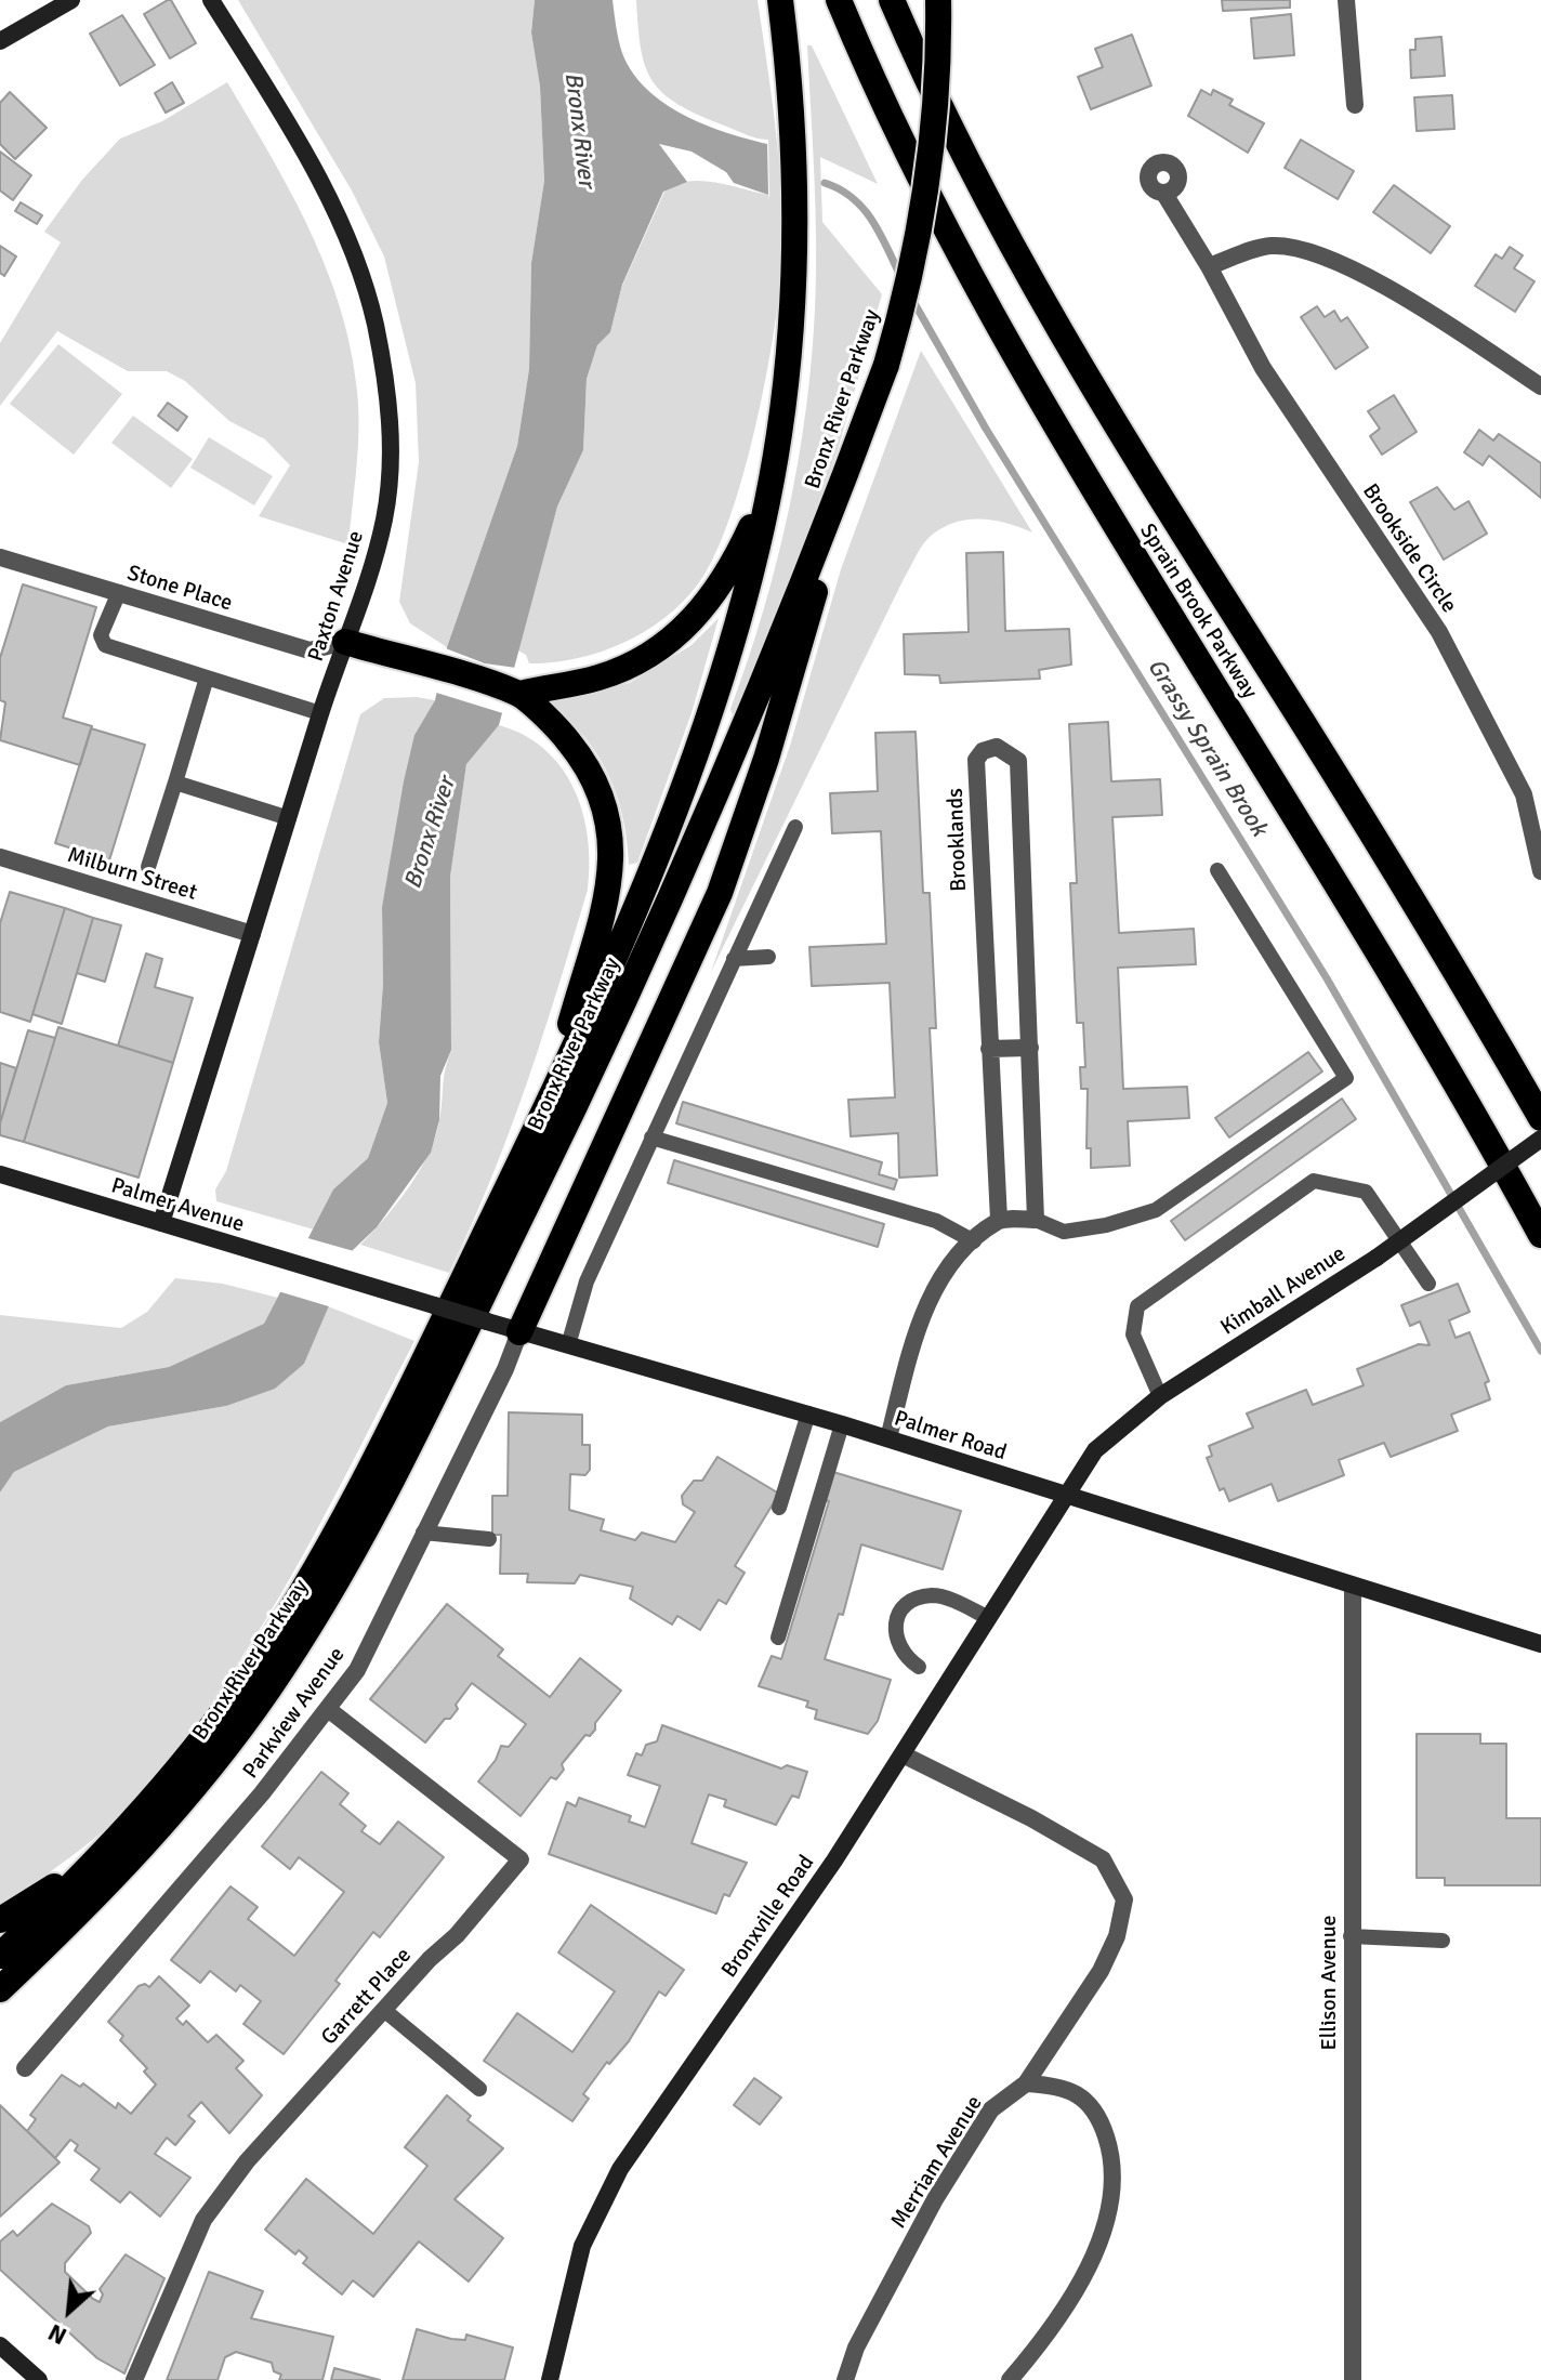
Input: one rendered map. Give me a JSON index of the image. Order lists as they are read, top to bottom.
{
  "streets": {
    "highway": ["Bronx River Parkway", "Sprain Brook Parkway"],
    "street": [
      "Brookside Circle",
      "Stone Place",
      "Paxton Avenue",
      "Brooklands",
      "Milburn Street",
      "Palmer Avenue",
      "Kimball Avenue",
      "Palmer Road",
      "Parkview Avenue",
      "Bronxville Road",
      "Ellison Avenue",
      "Garrett Place",
      "Merriam Avenue"
    ]
  },
  "crossings": [
    ["Stone Place", "Paxton Avenue"],
    ["Paxton Avenue", "Milburn Street"],
    ["Paxton Avenue", "Palmer Avenue"],
    ["Palmer Avenue", "Palmer Road"],
    ["Kimball Avenue", "Palmer Road"],
    ["Kimball Avenue", "Bronxville Road"],
    ["Palmer Road", "Parkview Avenue"],
    ["Palmer Road", "Bronxville Road"],
    ["Palmer Road", "Ellison Avenue"],
    ["Parkview Avenue", "Garrett Place"],
    ["Bronxville Road", "Merriam Avenue"]
  ],
  "water": ["Bronx River", "Grassy Sprain Brook"],
  "north": "bottom left"
}
